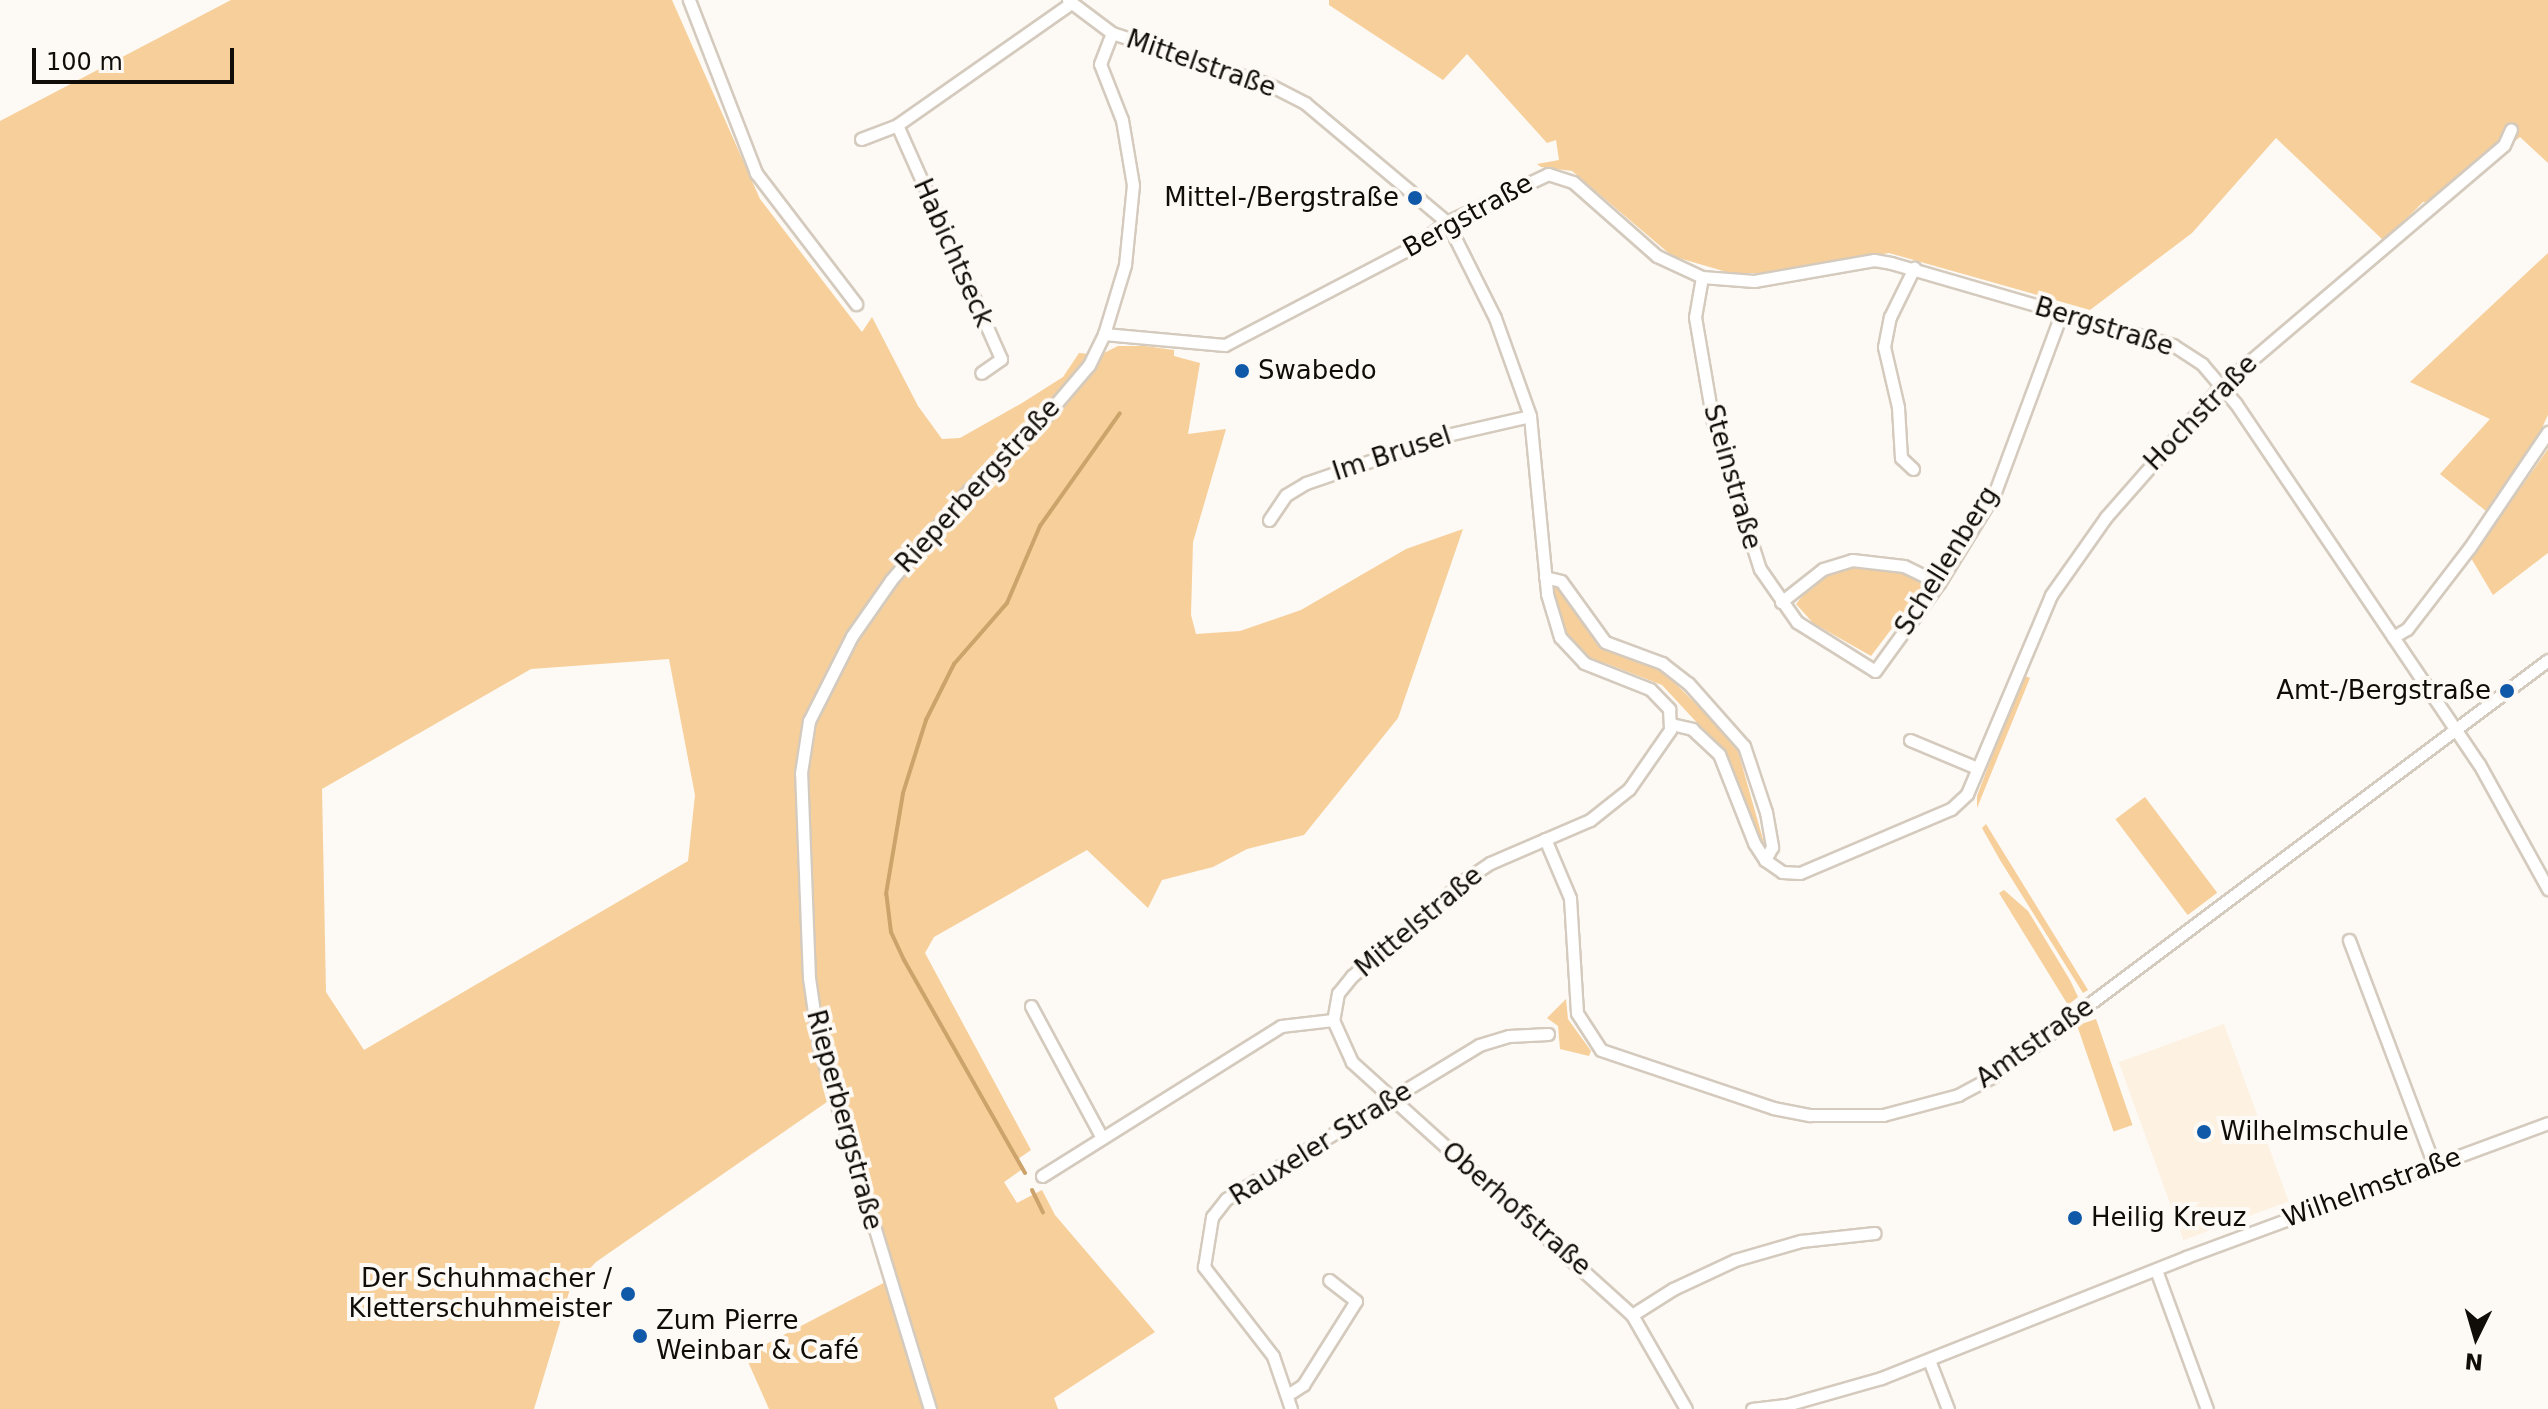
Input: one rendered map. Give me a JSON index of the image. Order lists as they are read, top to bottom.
{
  "streets": {
    "street": [
      "Mittelstraße",
      "Bergstraße",
      "Habichtseck",
      "Hochstraße",
      "Im Brusel",
      "Steinstraße",
      "Rieperbergstraße",
      "Schellenberg",
      "Amtstraße",
      "Rauxeler Straße",
      "Wilhelmstraße",
      "Oberhofstraße"
    ]
  },
  "crossings": [
    ["Mittelstraße", "Bergstraße"],
    ["Mittelstraße", "Im Brusel"],
    ["Mittelstraße", "Rieperbergstraße"],
    ["Mittelstraße", "Amtstraße"],
    ["Mittelstraße", "Oberhofstraße"],
    ["Bergstraße", "Hochstraße"],
    ["Bergstraße", "Steinstraße"],
    ["Bergstraße", "Rieperbergstraße"],
    ["Bergstraße", "Schellenberg"],
    ["Bergstraße", "Amtstraße"],
    ["Steinstraße", "Schellenberg"],
    ["Rauxeler Straße", "Oberhofstraße"]
  ],
  "places": [
    "Mittel-/Bergstraße",
    "Swabedo",
    "Amt-/Bergstraße",
    "Wilhelmschule",
    "Heilig Kreuz",
    "Der Schuhmacher / Kletterschuhmeister",
    "Zum Pierre Weinbar & Café"
  ],
  "scale_bar": "100 m",
  "north": "bottom"
}
